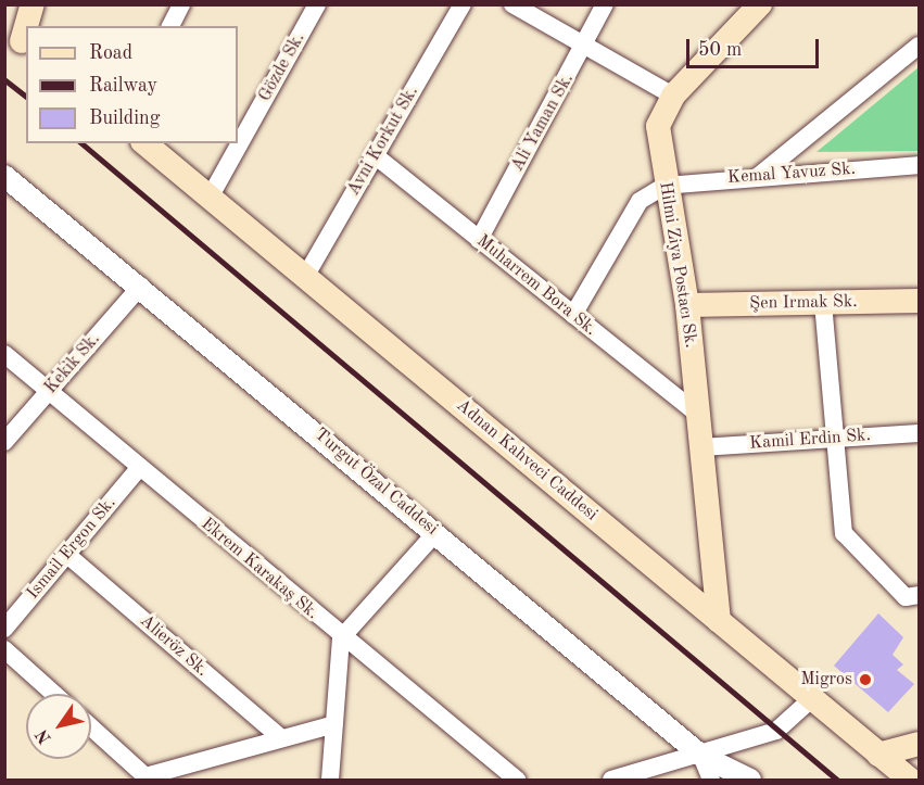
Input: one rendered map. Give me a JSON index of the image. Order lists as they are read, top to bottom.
{
  "streets": {
    "main road": ["Hilmi Ziya Postacı Sk.", "Şen Irmak Sk.", "Adnan Kahveci Caddesi"],
    "street": [
      "Gözde Sk.",
      "Ali Yaman Sk.",
      "Avni Korkut Sk.",
      "Kemal Yavuz Sk.",
      "Muharrem Bora Sk.",
      "Kekik Sk.",
      "Kamil Erdin Sk.",
      "Turgut Özal Caddesi",
      "Ismail Ergon Sk.",
      "Ekrem Karakaş Sk.",
      "Alieröz Sk."
    ]
  },
  "crossings": [
    ["Gözde Sk.", "Adnan Kahveci Caddesi"],
    ["Ali Yaman Sk.", "Muharrem Bora Sk."],
    ["Avni Korkut Sk.", "Muharrem Bora Sk."],
    ["Avni Korkut Sk.", "Adnan Kahveci Caddesi"],
    ["Kemal Yavuz Sk.", "Hilmi Ziya Postacı Sk."],
    ["Hilmi Ziya Postacı Sk.", "Muharrem Bora Sk."],
    ["Hilmi Ziya Postacı Sk.", "Şen Irmak Sk."],
    ["Hilmi Ziya Postacı Sk.", "Kamil Erdin Sk."],
    ["Hilmi Ziya Postacı Sk.", "Adnan Kahveci Caddesi"],
    ["Kekik Sk.", "Turgut Özal Caddesi"],
    ["Kekik Sk.", "Ekrem Karakaş Sk."],
    ["Ismail Ergon Sk.", "Ekrem Karakaş Sk."],
    ["Ismail Ergon Sk.", "Alieröz Sk."]
  ],
  "places": ["Migros"],
  "legend": ["Road", "Railway", "Building"],
  "scale_bar": "50 m",
  "north": "bottom left"
}
